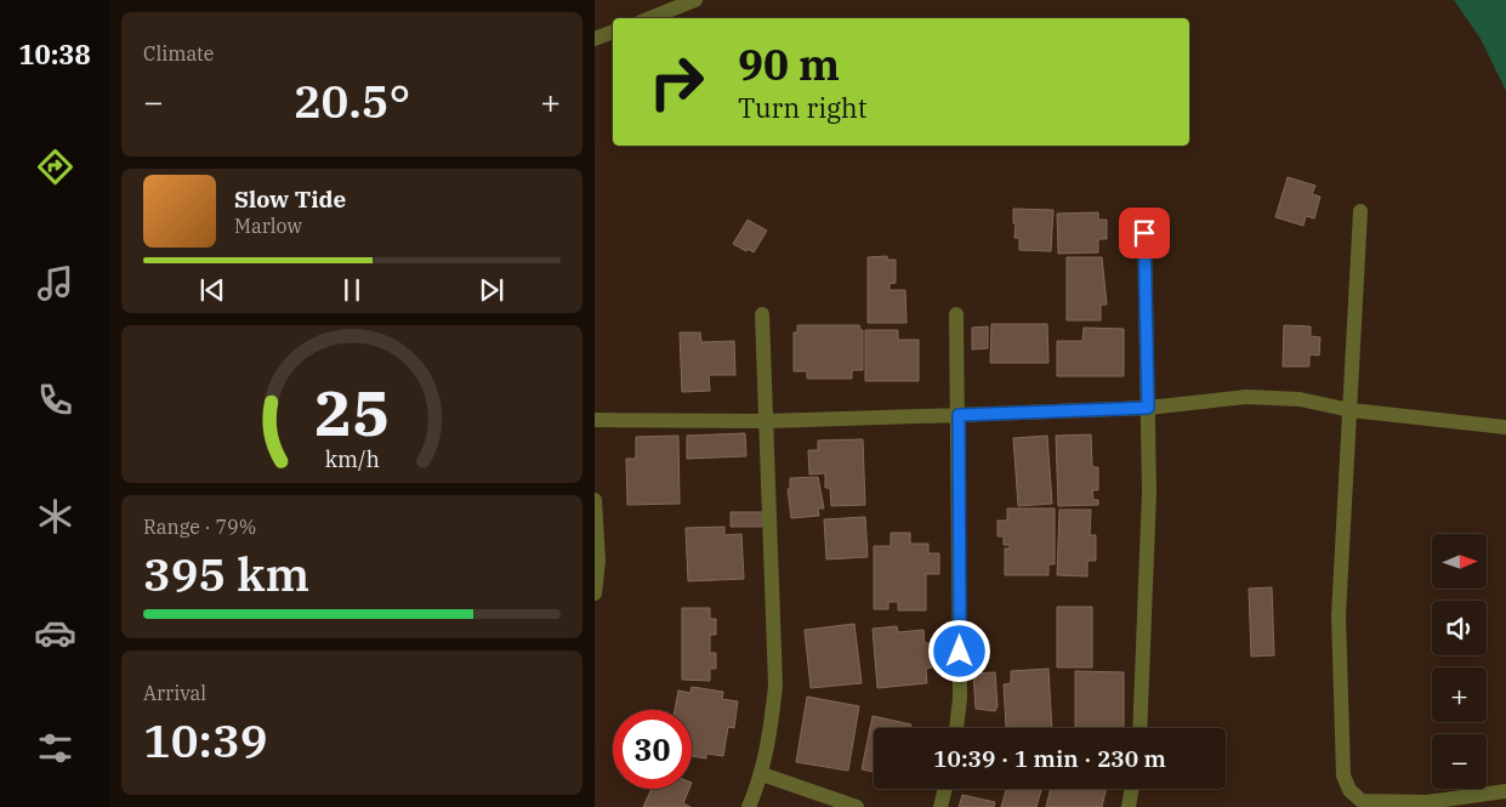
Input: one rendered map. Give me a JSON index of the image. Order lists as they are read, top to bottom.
{
  "north": "right",
  "page": {
    "tabs": "10:38",
    "tile": [
      "Climate",
      ["Range · 79%", "395 km"],
      ["Arrival", "10:39"]
    ],
    "turn": ["90 m", "Turn right"],
    "heat": ["−", "20.5°", "+"],
    "song": ["Slow Tide", "Marlow"],
    "map_buttons": ["+", "−"],
    "limit": "30",
    "trip": "10:39 · 1 min · 230 m",
    "gauge": ["25", "km/h"]
  }
}
